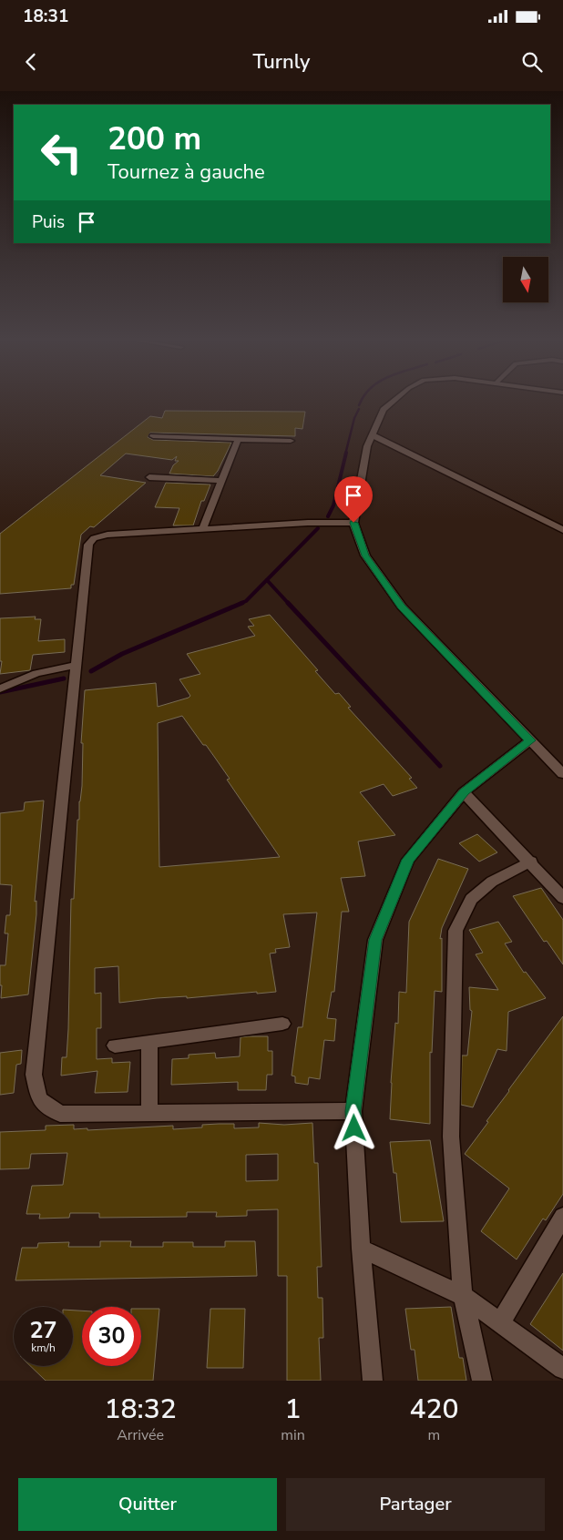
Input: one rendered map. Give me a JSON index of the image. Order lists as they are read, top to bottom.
{
  "north": "bottom",
  "page": {
    "status": "18:31",
    "header": "Turnly",
    "turn": ["200 m", "Tournez à gauche"],
    "then": "Puis",
    "speed": "27 km/h",
    "limit": "30",
    "eta": [
      "18:32",
      "Arrivée",
      "1",
      "min",
      "420",
      "m"
    ],
    "buttons": ["Quitter", "Partager"]
  }
}
